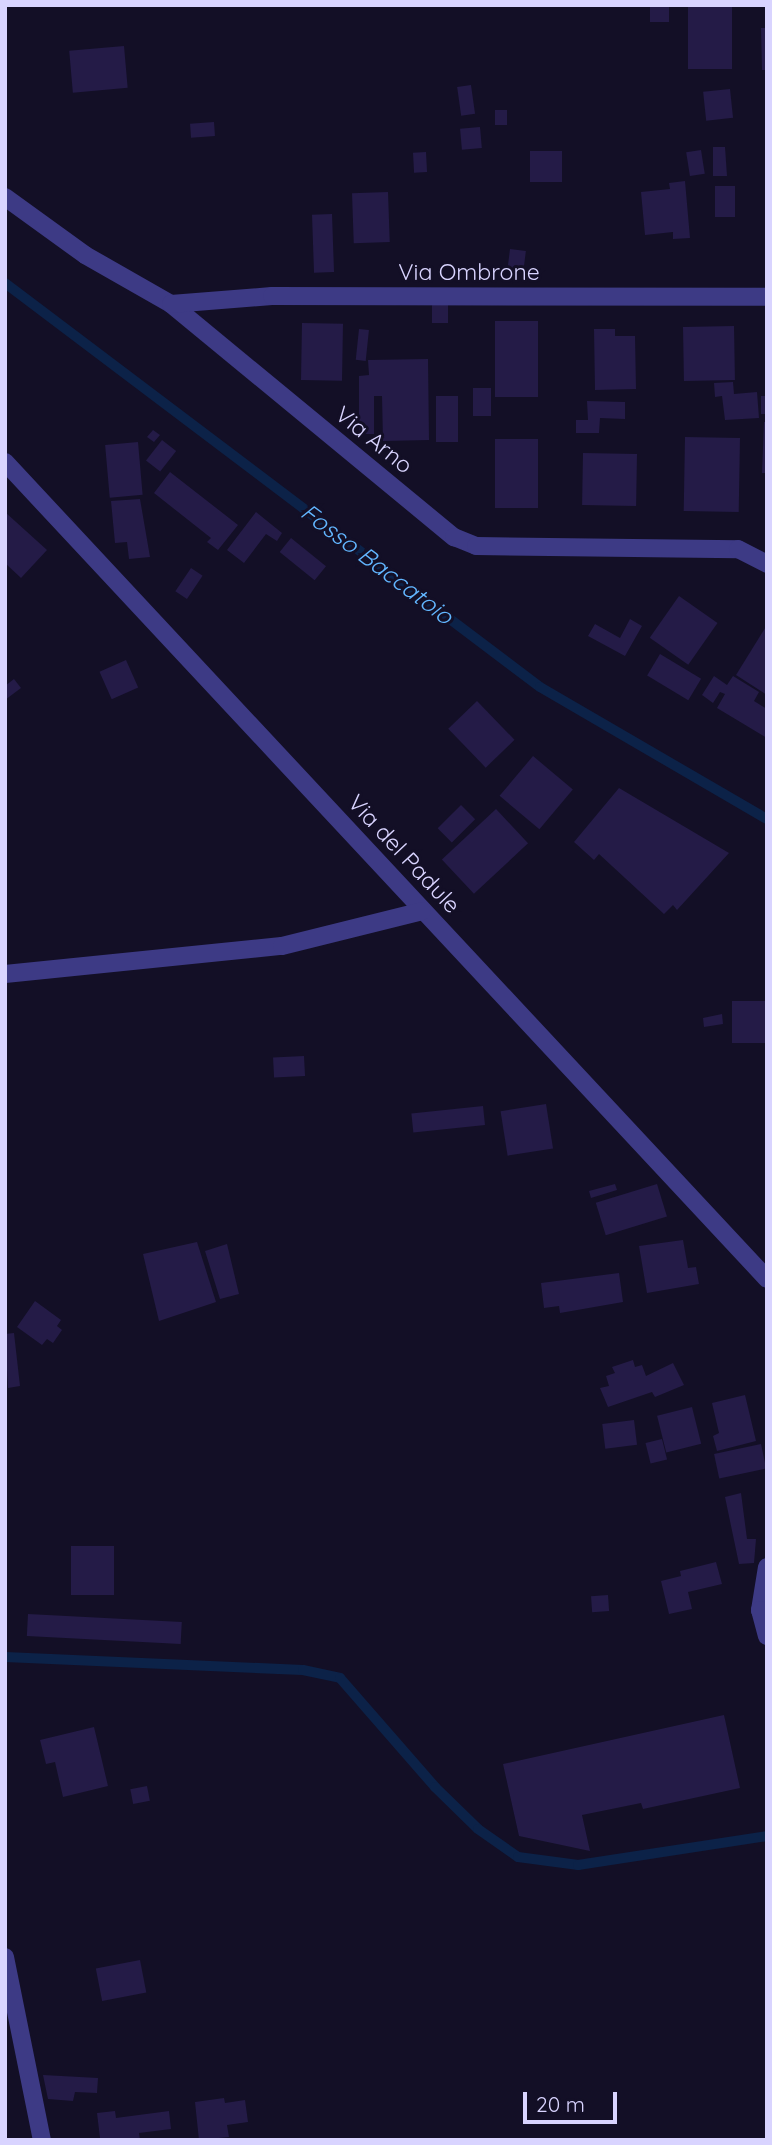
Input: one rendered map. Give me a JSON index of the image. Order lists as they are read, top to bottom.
{
  "streets": {
    "street": ["Via Ombrone", "Via Arno", "Via del Padule"]
  },
  "crossings": [
    ["Via Ombrone", "Via Arno"]
  ],
  "water": ["Fosso Baccatoio"],
  "scale_bar": "20 m"
}
